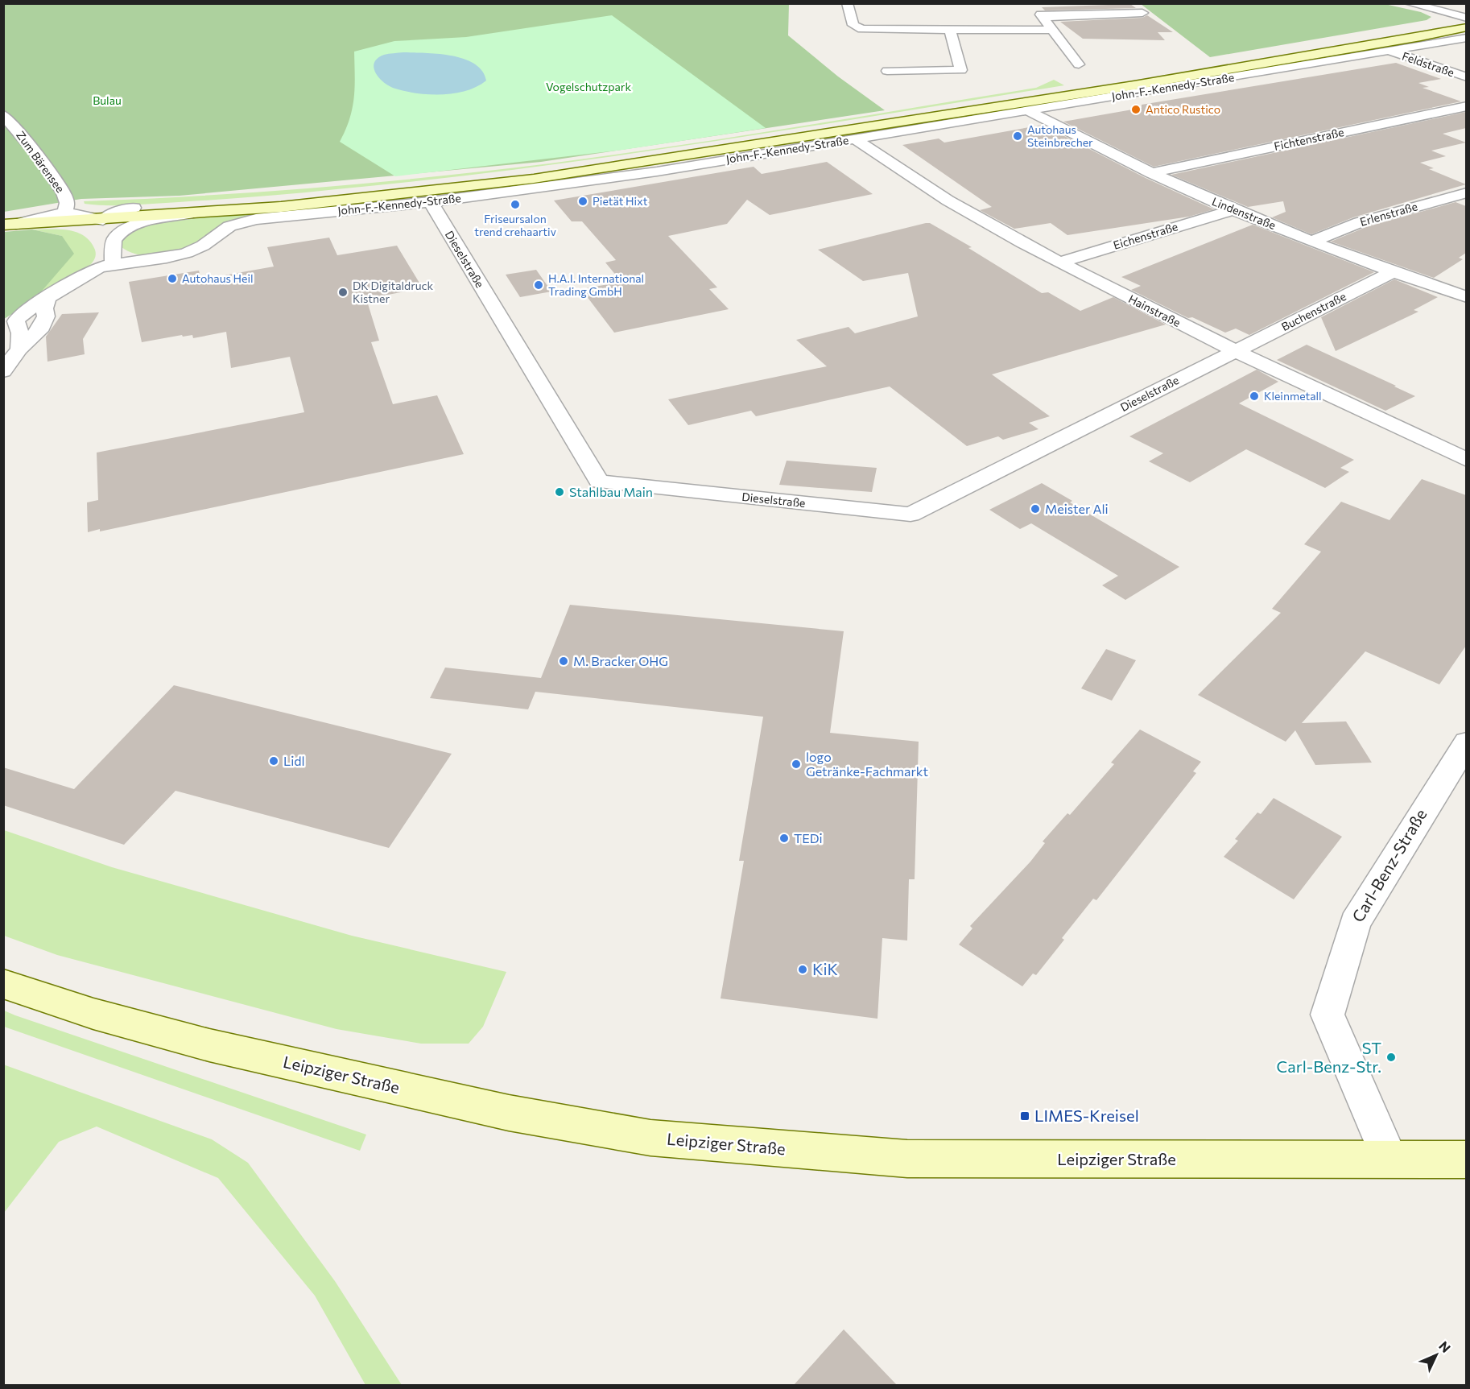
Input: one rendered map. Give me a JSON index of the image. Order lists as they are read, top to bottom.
{
  "streets": {
    "main road": ["Leipziger Straße"],
    "street": [
      "Feldstraße",
      "John-F.-Kennedy-Straße",
      "Fichtenstraße",
      "Zum Bärensee",
      "Lindenstraße",
      "Erlenstraße",
      "Eichenstraße",
      "Dieselstraße",
      "Hainstraße",
      "Buchenstraße",
      "Carl-Benz-Straße"
    ]
  },
  "crossings": [
    ["Feldstraße", "John-F.-Kennedy-Straße"],
    ["John-F.-Kennedy-Straße", "Lindenstraße"],
    ["John-F.-Kennedy-Straße", "Dieselstraße"],
    ["John-F.-Kennedy-Straße", "Hainstraße"],
    ["Fichtenstraße", "Lindenstraße"],
    ["Lindenstraße", "Erlenstraße"],
    ["Lindenstraße", "Eichenstraße"],
    ["Lindenstraße", "Buchenstraße"],
    ["Eichenstraße", "Hainstraße"],
    ["Dieselstraße", "Hainstraße"],
    ["Dieselstraße", "Buchenstraße"],
    ["Hainstraße", "Buchenstraße"],
    ["Carl-Benz-Straße", "Leipziger Straße"]
  ],
  "parks": ["Vogelschutzpark", "Bulau"],
  "places": {
    "other": [
      "Antico Rustico",
      "Autohaus Steinbrecher",
      "Pietät Hixt",
      "Friseursalon trend crehaartiv",
      "Autohaus Heil",
      "H.A.I. International Trading GmbH",
      "DK Digitaldruck Kistner",
      "Kleinmetall",
      "Stahlbau Main",
      "Meister Ali",
      "M. Bracker OHG",
      "Lidl",
      "logo Getränke-Fachmarkt",
      "TEDi",
      "KiK",
      "ST Carl-Benz-Str."
    ],
    "transit": ["LIMES-Kreisel"]
  },
  "north": "top right"
}
